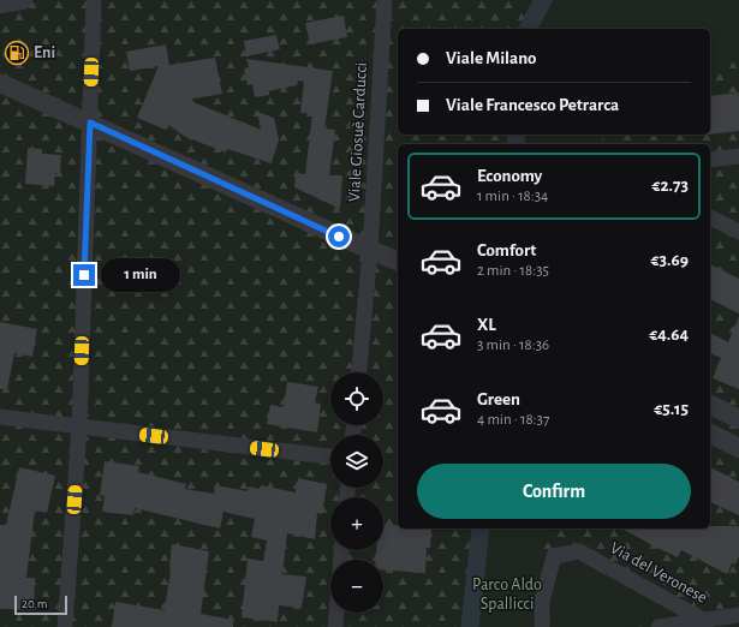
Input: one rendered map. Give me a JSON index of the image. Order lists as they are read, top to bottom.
{
  "streets": {
    "street": ["Viale Giosuè Carducci", "Via del Veronese"]
  },
  "parks": ["Parco Aldo Spallicci"],
  "places": {
    "fuel station": ["Eni"]
  },
  "scale_bar": "20 m",
  "page": {
    "banner": ["Viale Milano", "Viale Francesco Petrarca"],
    "list": [
      {
        "name": "Economy",
        "note": "1 min · 18:34",
        "value": "€2.73"
      },
      {
        "name": "Comfort",
        "note": "2 min · 18:35",
        "value": "€3.69"
      },
      {
        "name": "XL",
        "note": "3 min · 18:36",
        "value": "€4.64"
      },
      {
        "name": "Green",
        "note": "4 min · 18:37",
        "value": "€5.15"
      }
    ],
    "bubble": "1 min",
    "map_buttons": ["+", "−"],
    "buttons": "Confirm",
    "scale": "20 m"
  }
}
